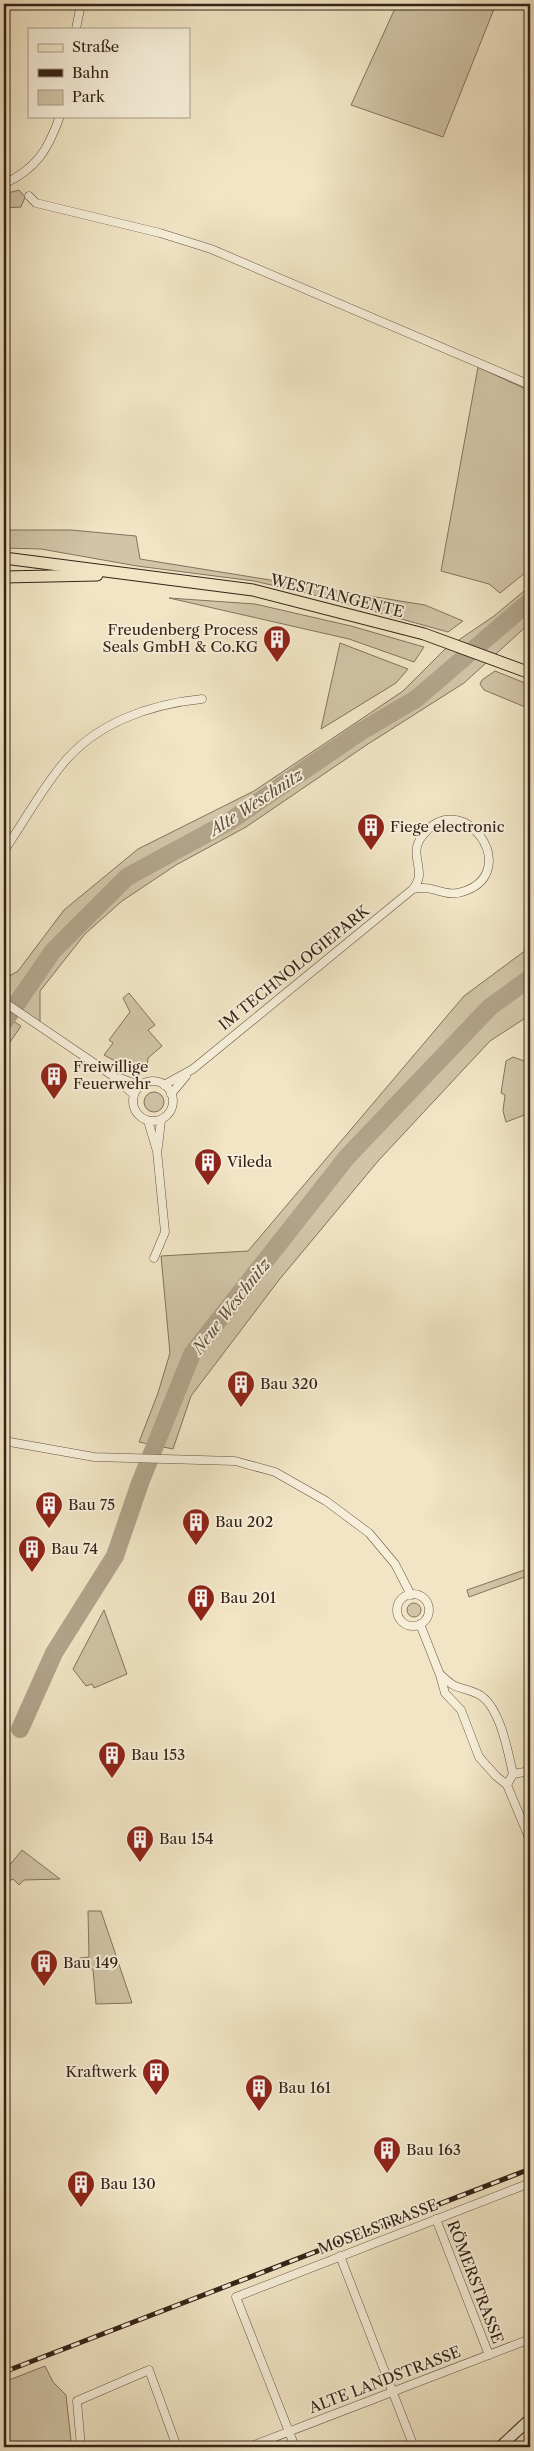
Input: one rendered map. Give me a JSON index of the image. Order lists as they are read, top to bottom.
{
  "streets": {
    "main road": ["WESTTANGENTE"],
    "street": [
      "IM TECHNOLOGIEPARK",
      "MOSELSTRASSE",
      "RÖMERSTRASSE",
      "ALTE LANDSTRASSE"
    ]
  },
  "crossings": [
    ["MOSELSTRASSE", "RÖMERSTRASSE"],
    ["MOSELSTRASSE", "ALTE LANDSTRASSE"],
    ["RÖMERSTRASSE", "ALTE LANDSTRASSE"]
  ],
  "water": ["Alte Weschnitz", "Neue Weschnitz"],
  "places": {
    "building": [
      "Freudenberg Process Seals GmbH & Co.KG",
      "Fiege electronic",
      "Freiwillige Feuerwehr",
      "Vileda",
      "Bau 320",
      "Bau 75",
      "Bau 202",
      "Bau 74",
      "Bau 201",
      "Bau 153",
      "Bau 154",
      "Bau 149",
      "Kraftwerk",
      "Bau 161",
      "Bau 163",
      "Bau 130"
    ]
  },
  "legend": ["Straße", "Bahn", "Park"]
}
